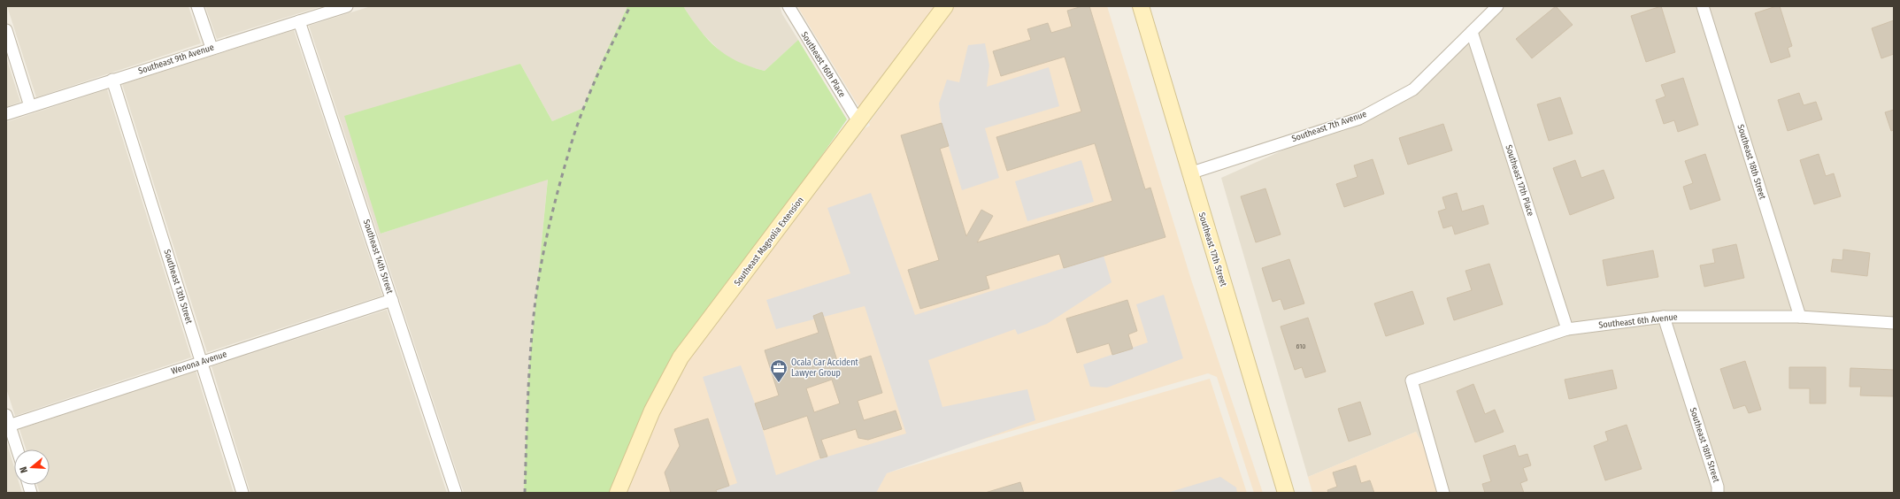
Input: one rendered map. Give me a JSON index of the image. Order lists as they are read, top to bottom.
{
  "streets": {
    "main road": ["Southeast Magnolia Extension", "Southeast 17th Street"],
    "street": [
      "Southeast 9th Avenue",
      "Southeast 16th Place",
      "Southeast 7th Avenue",
      "Southeast 18th Street",
      "Southeast 17th Place",
      "Southeast 14th Street",
      "Southeast 13th Street",
      "Southeast 6th Avenue",
      "Wenona Avenue"
    ]
  },
  "crossings": [
    ["Southeast 9th Avenue", "Southeast 14th Street"],
    ["Southeast 9th Avenue", "Southeast 13th Street"],
    ["Southeast 16th Place", "Southeast Magnolia Extension"],
    ["Southeast 7th Avenue", "Southeast 17th Place"],
    ["Southeast 7th Avenue", "Southeast 17th Street"],
    ["Southeast 18th Street", "Southeast 6th Avenue"],
    ["Southeast 17th Place", "Southeast 6th Avenue"],
    ["Southeast 14th Street", "Wenona Avenue"],
    ["Southeast 13th Street", "Wenona Avenue"]
  ],
  "places": {
    "office": ["Ocala Car Accident Lawyer Group"]
  },
  "house_numbers": ["610"],
  "north": "left"
}
